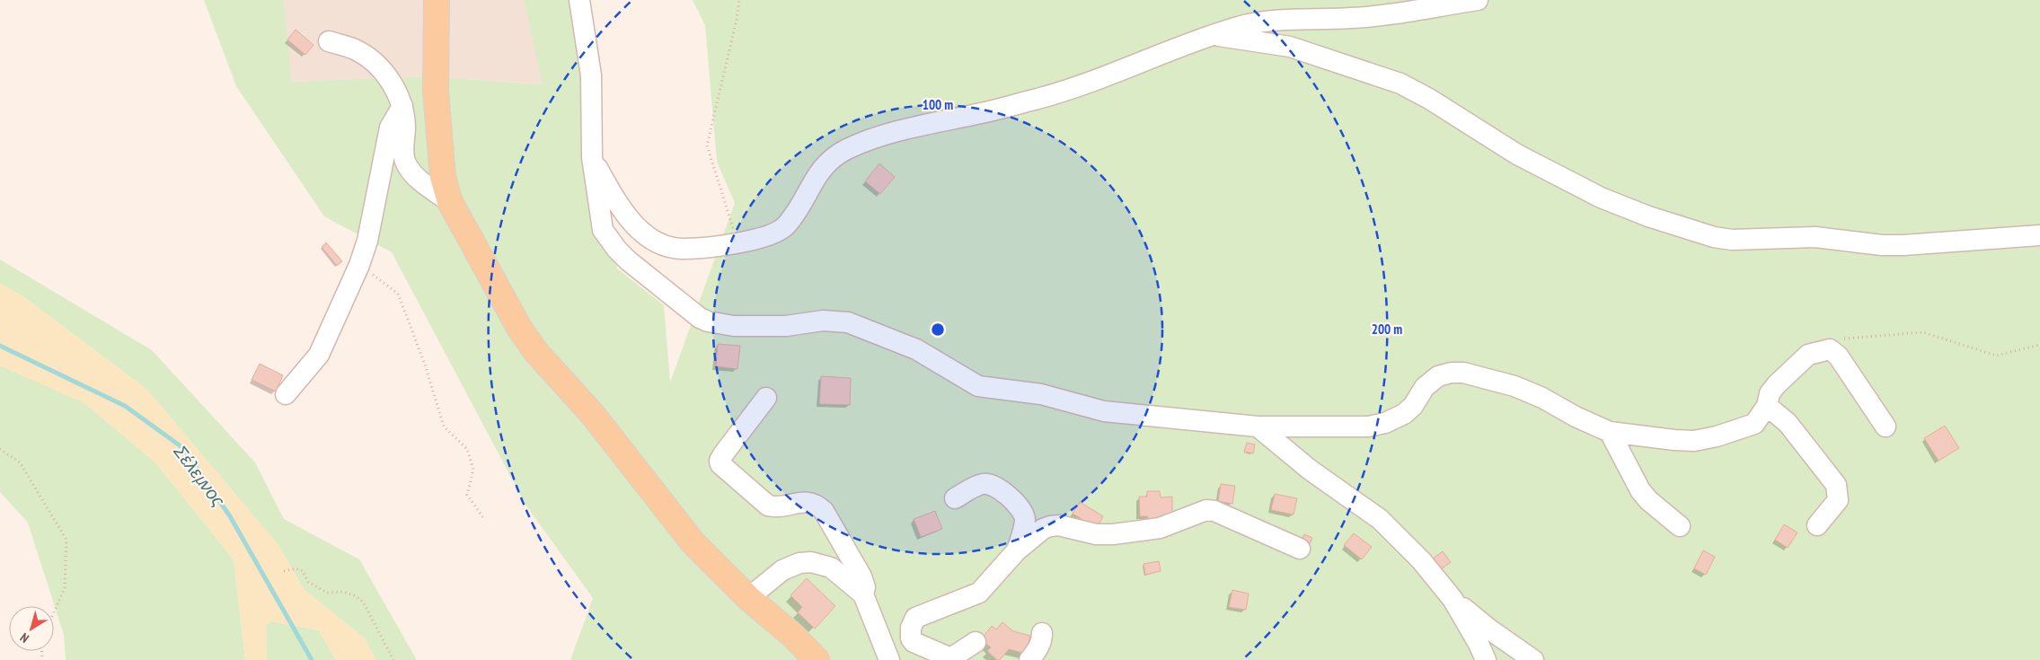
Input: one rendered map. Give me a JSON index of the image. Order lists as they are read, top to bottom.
{
  "water": ["Σέλεμνος"],
  "north": "bottom left",
  "rings": ["100 m", "200 m"]
}
